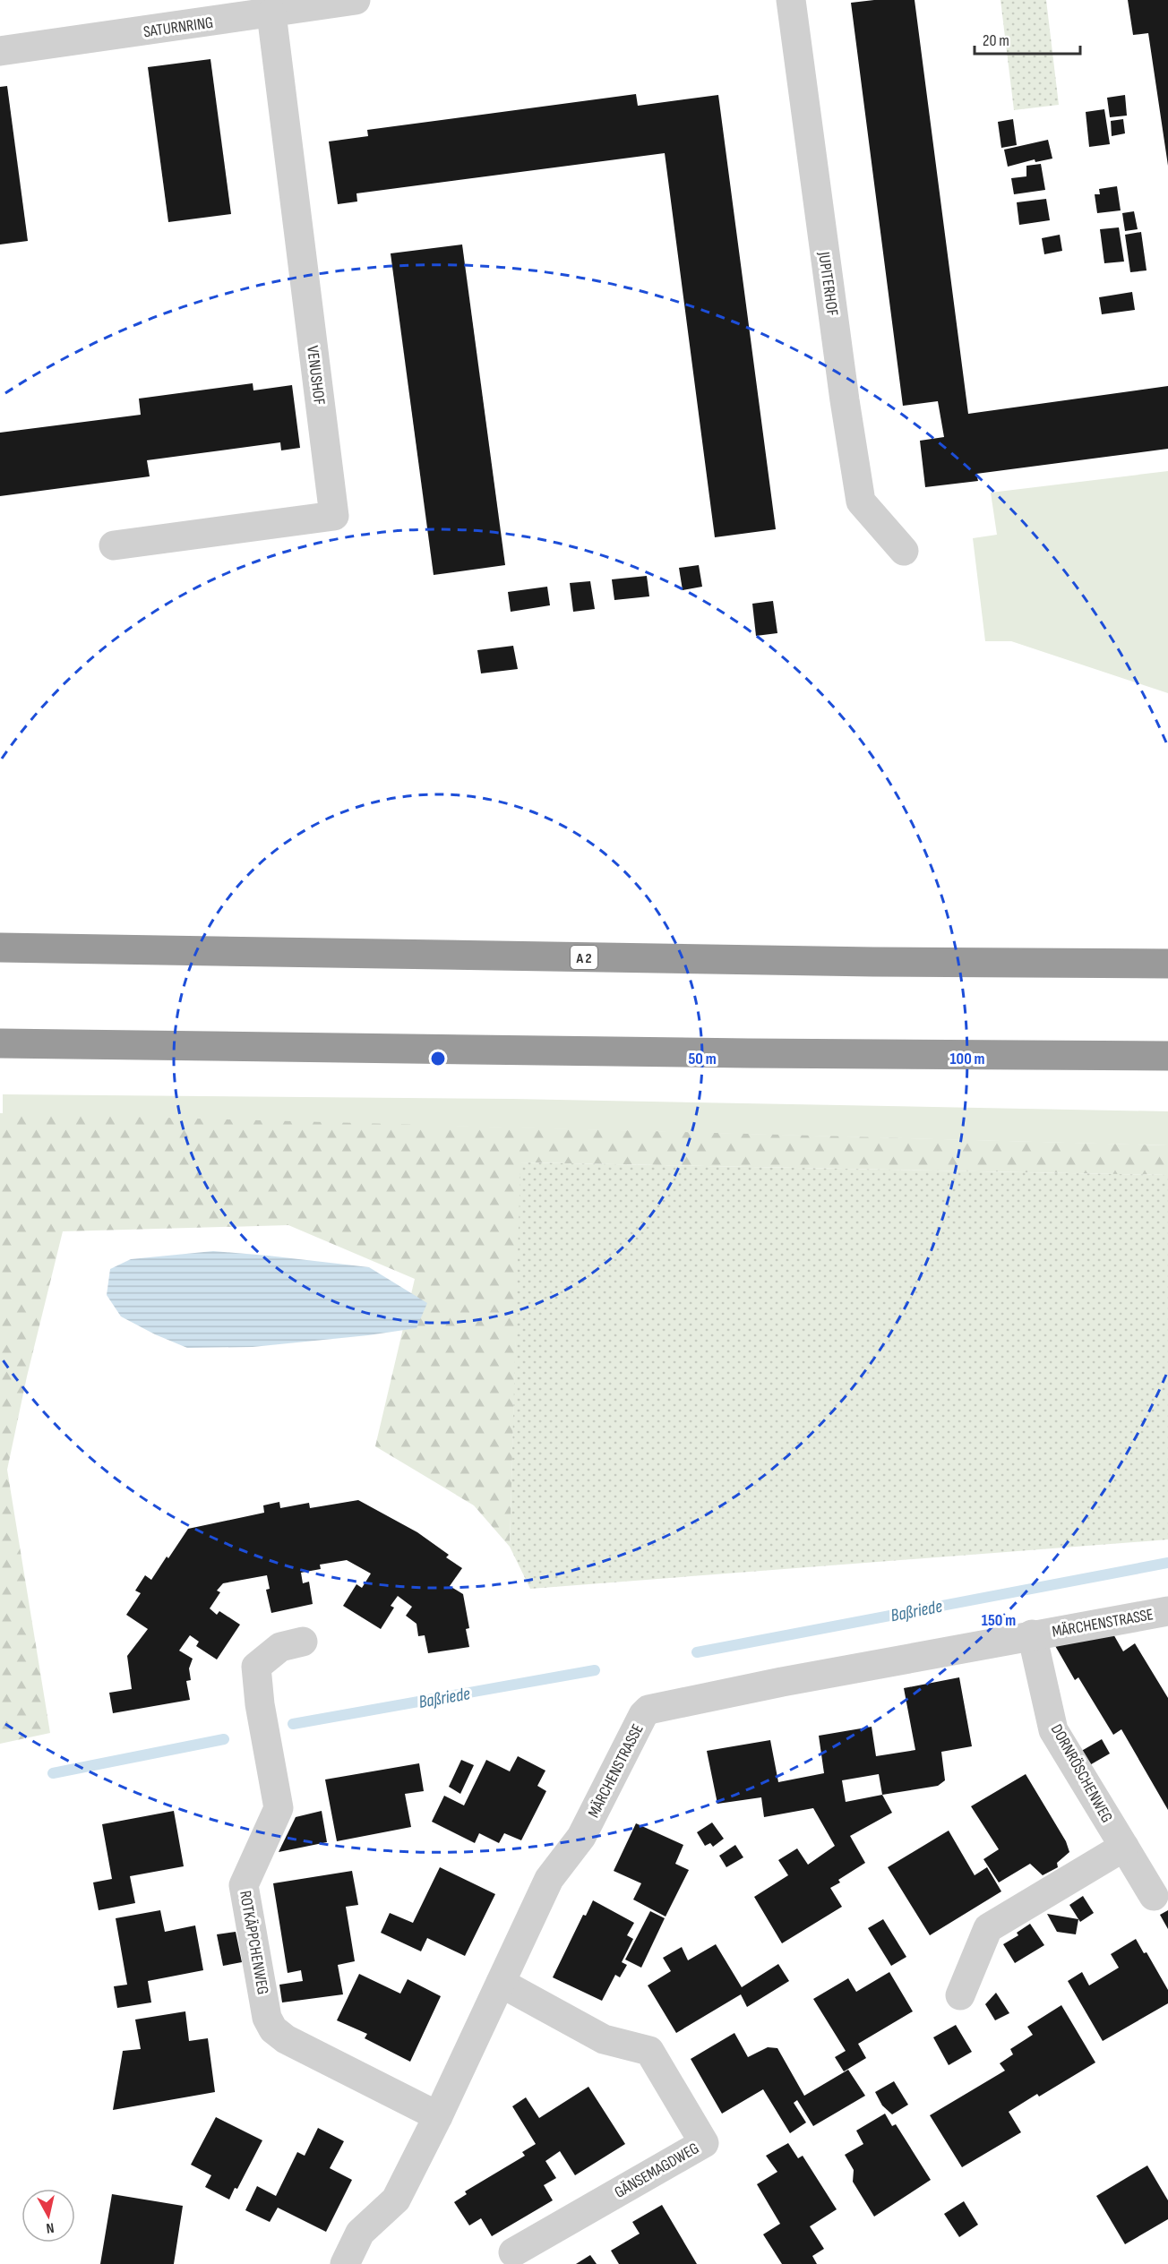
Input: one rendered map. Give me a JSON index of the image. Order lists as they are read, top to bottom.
{
  "streets": {
    "highway": ["A 2"],
    "street": [
      "SATURNRING",
      "JUPITERHOF",
      "VENUSHOF",
      "MÄRCHENSTRASSE",
      "DORNRÖSCHENWEG",
      "ROTKÄPPCHENWEG",
      "GÄNSEMAGDWEG"
    ]
  },
  "crossings": [
    ["SATURNRING", "VENUSHOF"],
    ["MÄRCHENSTRASSE", "DORNRÖSCHENWEG"],
    ["MÄRCHENSTRASSE", "ROTKÄPPCHENWEG"],
    ["MÄRCHENSTRASSE", "GÄNSEMAGDWEG"]
  ],
  "water": ["Baßriede"],
  "scale_bar": "20 m",
  "north": "bottom",
  "rings": ["50 m", "100 m", "150 m"]
}
